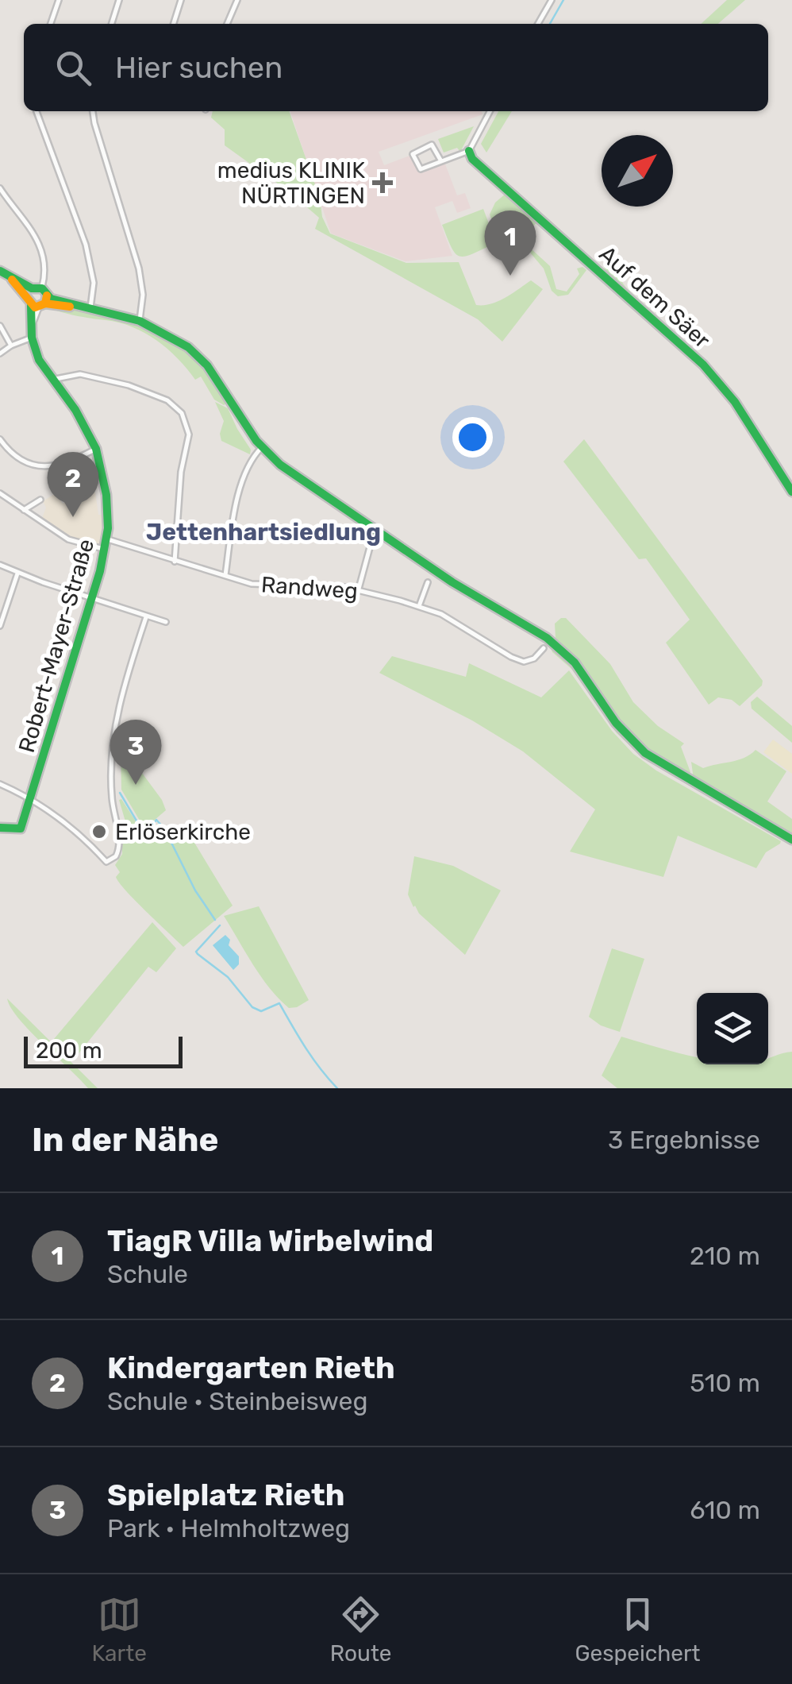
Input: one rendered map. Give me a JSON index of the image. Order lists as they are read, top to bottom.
{
  "streets": {
    "street": ["Auf dem Säer", "Randweg", "Robert-Mayer-Straße"]
  },
  "crossings": [
    ["Randweg", "Robert-Mayer-Straße"]
  ],
  "districts": ["Jettenhartsiedlung"],
  "places": {
    "health": ["medius KLINIK NÜRTINGEN"],
    "other": ["Erlöserkirche"]
  },
  "scale_bar": "200 m",
  "north": "top right",
  "page": {
    "search": "Hier suchen",
    "pins": ["1", "2", "3"],
    "scale": "200 m",
    "heading": ["In der Nähe", "3 Ergebnisse"],
    "list": [
      {
        "mark": "1",
        "name": "TiagR Villa Wirbelwind",
        "note": "Schule",
        "value": "210 m"
      },
      {
        "mark": "2",
        "name": "Kindergarten Rieth",
        "note": "Schule · Steinbeisweg",
        "value": "510 m"
      },
      {
        "mark": "3",
        "name": "Spielplatz Rieth",
        "note": "Park · Helmholtzweg",
        "value": "610 m"
      }
    ],
    "nav": ["Karte", "Route", "Gespeichert"]
  }
}
